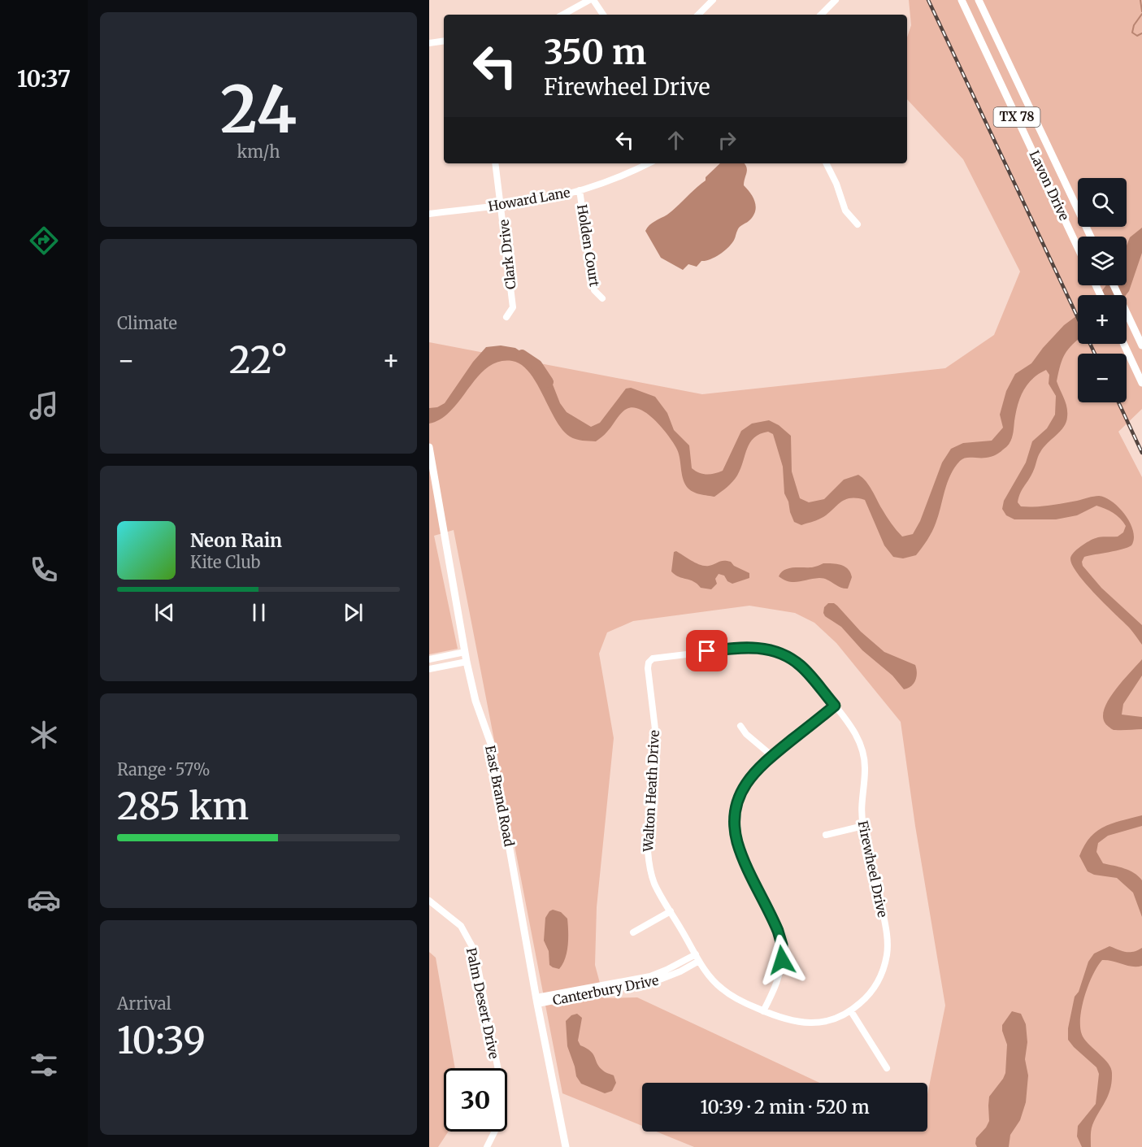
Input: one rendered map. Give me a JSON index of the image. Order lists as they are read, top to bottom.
{
  "streets": {
    "main road": ["TX 78", "Lavon Drive", "East Brand Road"],
    "street": [
      "Howard Lane",
      "Holden Court",
      "Clark Drive",
      "Walton Heath Drive",
      "Firewheel Drive",
      "Canterbury Drive",
      "Palm Desert Drive"
    ]
  },
  "crossings": [
    ["Howard Lane", "Holden Court"],
    ["Howard Lane", "Clark Drive"],
    ["Walton Heath Drive", "Firewheel Drive"],
    ["Walton Heath Drive", "Canterbury Drive"],
    ["East Brand Road", "Canterbury Drive"],
    ["Firewheel Drive", "Canterbury Drive"]
  ],
  "page": {
    "tabs": "10:37",
    "tile": [
      ["24", "km/h"],
      "Climate",
      ["Range · 57%", "285 km"],
      ["Arrival", "10:39"]
    ],
    "turn": ["350 m", "Firewheel Drive"],
    "map_buttons": ["+", "−"],
    "heat": ["−", "22°", "+"],
    "song": ["Neon Rain", "Kite Club"],
    "limit": "30",
    "trip": "10:39 · 2 min · 520 m"
  }
}
